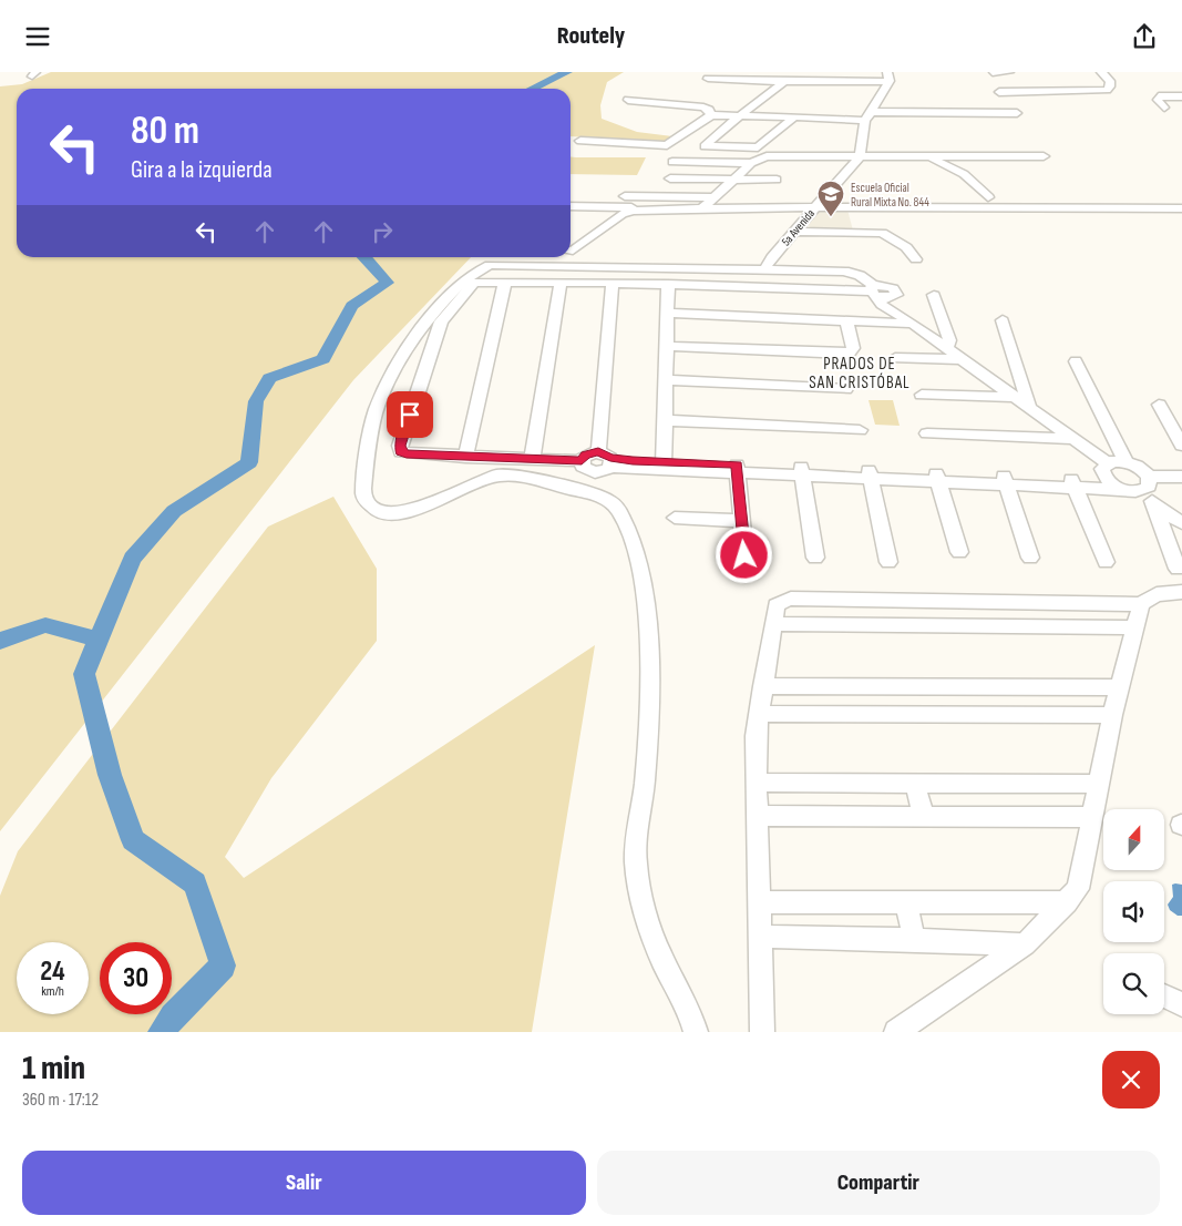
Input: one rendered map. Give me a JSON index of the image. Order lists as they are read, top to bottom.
{
  "streets": {
    "street": ["5a Avenida"]
  },
  "districts": ["PRADOS DE SAN CRISTÓBAL"],
  "places": {
    "school or university": ["Escuela Oficial Rural Mixta No. 844"]
  },
  "north": "top",
  "page": {
    "header": "Routely",
    "turn": ["80 m", "Gira a la izquierda"],
    "speed": "24 km/h",
    "limit": "30",
    "heading": ["1 min", "360 m · 17:12"],
    "buttons": ["Salir", "Compartir"]
  }
}
